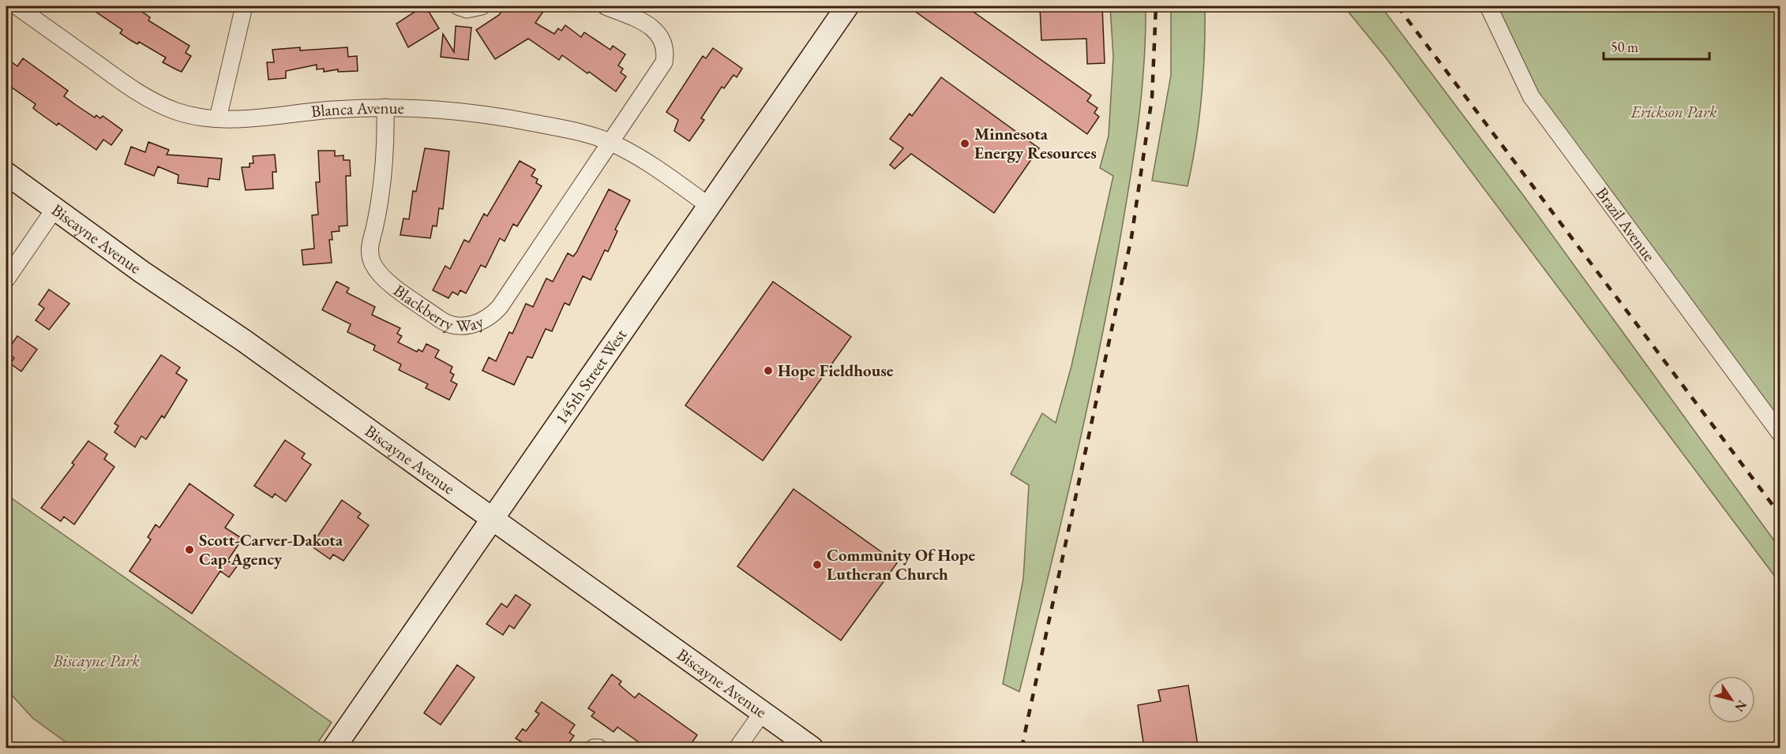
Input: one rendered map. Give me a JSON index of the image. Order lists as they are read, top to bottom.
{
  "streets": {
    "street": [
      "Blanca Avenue",
      "Brazil Avenue",
      "Biscayne Avenue",
      "Blackberry Way",
      "145th Street West"
    ]
  },
  "crossings": [
    ["Blanca Avenue", "Blackberry Way"],
    ["Blanca Avenue", "145th Street West"],
    ["Biscayne Avenue", "145th Street West"]
  ],
  "parks": ["Erickson Park", "Biscayne Park"],
  "places": [
    "Minnesota Energy Resources",
    "Hope Fieldhouse",
    "Scott-Carver-Dakota Cap Agency",
    "Community Of Hope Lutheran Church"
  ],
  "scale_bar": "50 m",
  "north": "bottom right"
}
